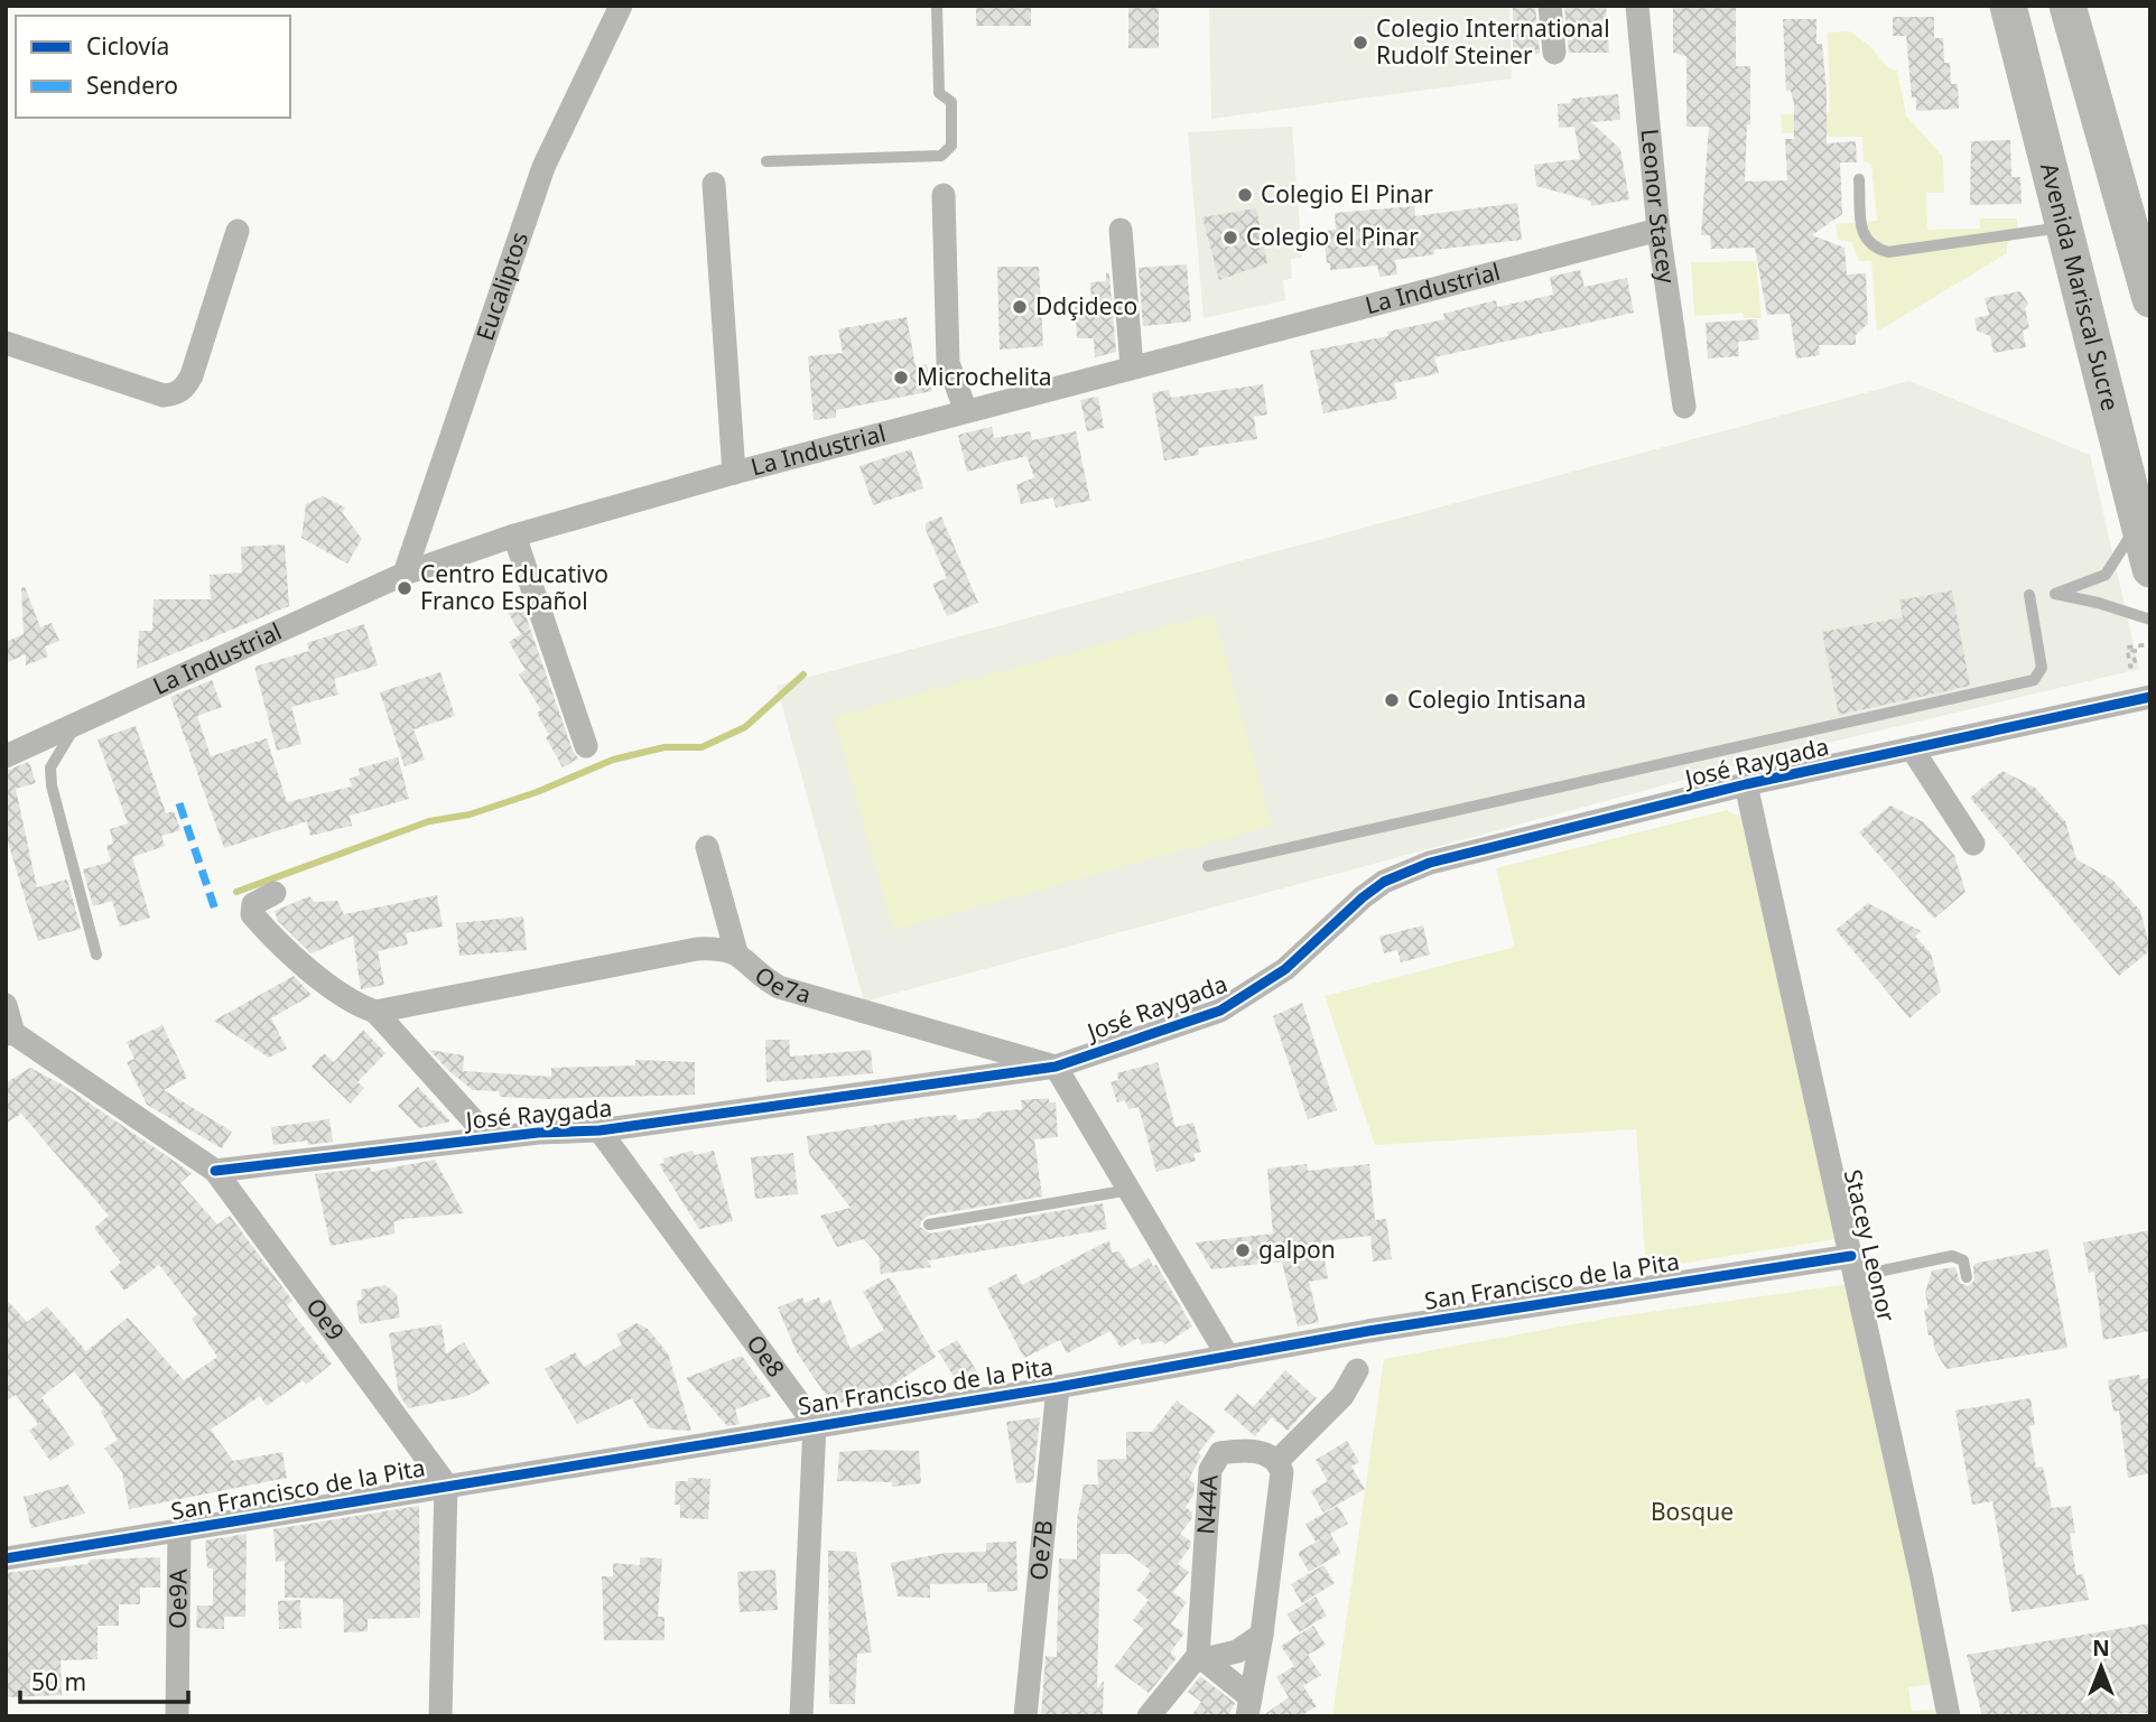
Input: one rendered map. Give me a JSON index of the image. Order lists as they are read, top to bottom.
{
  "streets": {
    "main road": ["Avenida Mariscal Sucre"],
    "street": [
      "Leonor Stacey",
      "Eucaliptos",
      "La Industrial",
      "José Raygada",
      "Oe7a",
      "Stacey Leonor",
      "San Francisco de la Pita",
      "Oe9",
      "Oe8",
      "N44A",
      "Oe7B",
      "Oe9A"
    ]
  },
  "crossings": [
    ["Leonor Stacey", "La Industrial"],
    ["Eucaliptos", "La Industrial"],
    ["José Raygada", "Oe7a"],
    ["José Raygada", "Stacey Leonor"],
    ["José Raygada", "Oe9"],
    ["José Raygada", "Oe8"],
    ["Stacey Leonor", "San Francisco de la Pita"],
    ["San Francisco de la Pita", "Oe9"],
    ["San Francisco de la Pita", "Oe8"],
    ["San Francisco de la Pita", "Oe7B"],
    ["San Francisco de la Pita", "Oe9A"]
  ],
  "parks": ["Bosque"],
  "places": [
    "Colegio International Rudolf Steiner",
    "Colegio El Pinar",
    "Colegio el Pinar",
    "Ddçideco",
    "Microchelita",
    "Centro Educativo Franco Español",
    "Colegio Intisana",
    "galpon"
  ],
  "legend": ["Ciclovía", "Sendero"],
  "scale_bar": "50 m",
  "north": "top"
}
